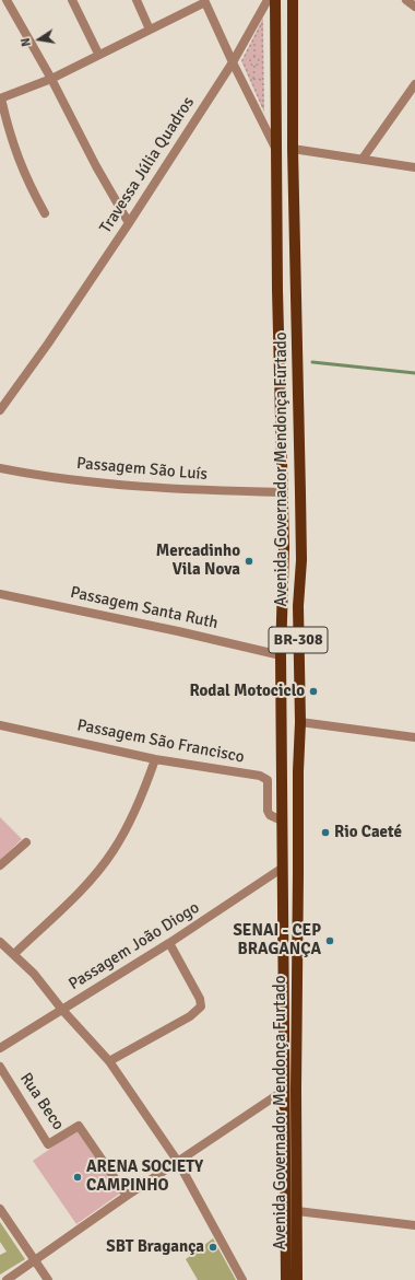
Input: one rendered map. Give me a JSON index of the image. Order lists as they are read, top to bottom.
{
  "streets": {
    "main road": ["Avenida Governador Mendonça Furtado", "BR-308"],
    "street": [
      "Travessa Júlia Quadros",
      "Passagem São Luís",
      "Passagem Santa Ruth",
      "Passagem São Francisco",
      "Passagem João Diogo",
      "Rua Beco"
    ]
  },
  "crossings": [
    ["Passagem São Luís", "Avenida Governador Mendonça Furtado"],
    ["Avenida Governador Mendonça Furtado", "Passagem Santa Ruth"],
    ["Avenida Governador Mendonça Furtado", "Passagem São Francisco"],
    ["Avenida Governador Mendonça Furtado", "Passagem João Diogo"]
  ],
  "places": [
    "Mercadinho Vila Nova",
    "Rodal Motociclo",
    "Rio Caeté",
    "SENAI - CEP BRAGANÇA",
    "ARENA SOCIETY CAMPINHO",
    "SBT Bragança"
  ],
  "north": "left"
}
